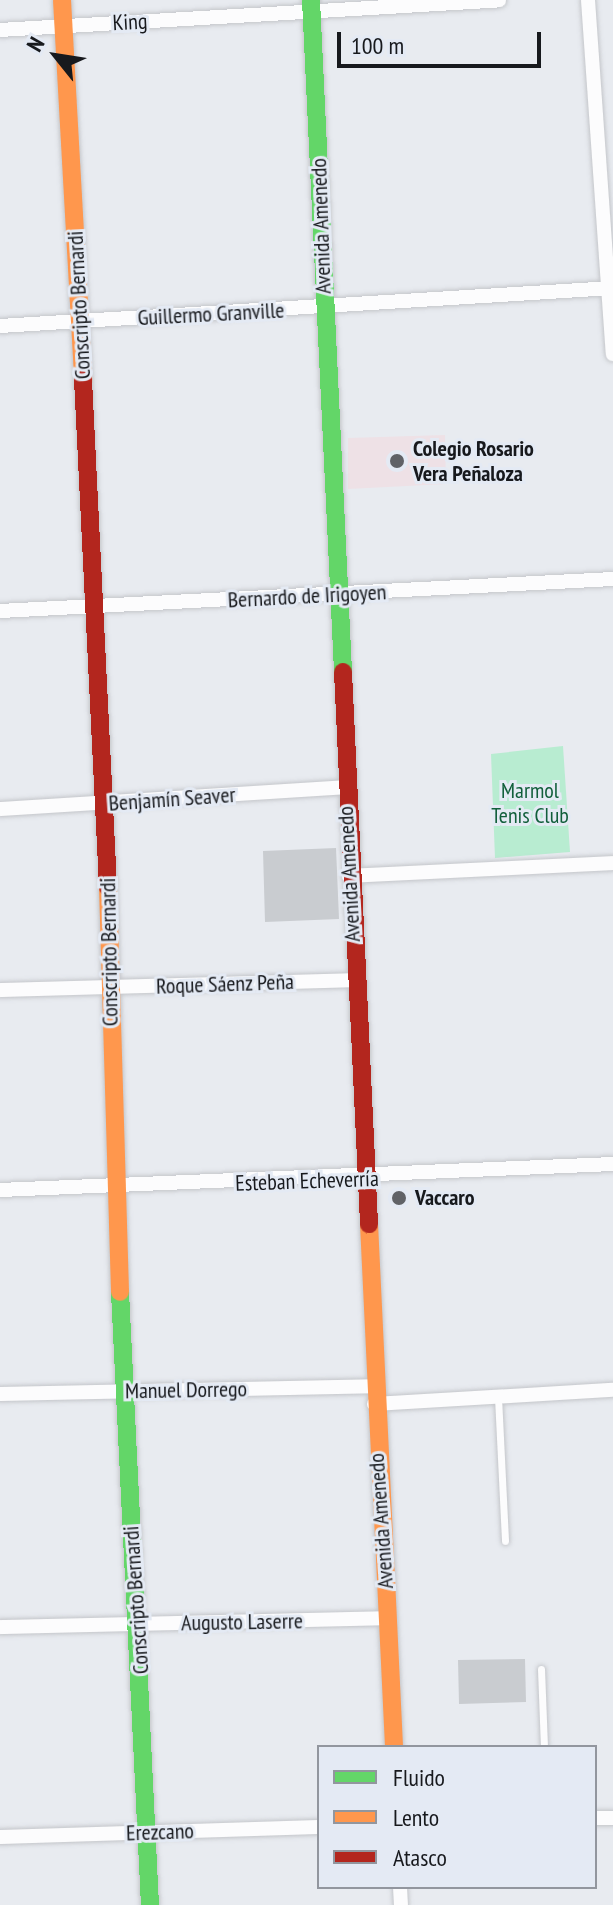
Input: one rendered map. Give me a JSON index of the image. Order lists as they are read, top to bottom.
{
  "streets": {
    "street": [
      "King",
      "Avenida Amenedo",
      "Conscripto Bernardi",
      "Guillermo Granville",
      "Bernardo de Irigoyen",
      "Benjamín Seaver",
      "Roque Sáenz Peña",
      "Esteban Echeverría",
      "Manuel Dorrego",
      "Augusto Laserre",
      "Erezcano"
    ]
  },
  "crossings": [
    ["King", "Avenida Amenedo"],
    ["King", "Conscripto Bernardi"],
    ["Avenida Amenedo", "Guillermo Granville"],
    ["Avenida Amenedo", "Bernardo de Irigoyen"],
    ["Avenida Amenedo", "Benjamín Seaver"],
    ["Avenida Amenedo", "Roque Sáenz Peña"],
    ["Avenida Amenedo", "Esteban Echeverría"],
    ["Avenida Amenedo", "Manuel Dorrego"],
    ["Avenida Amenedo", "Augusto Laserre"],
    ["Conscripto Bernardi", "Guillermo Granville"],
    ["Conscripto Bernardi", "Bernardo de Irigoyen"],
    ["Conscripto Bernardi", "Benjamín Seaver"],
    ["Conscripto Bernardi", "Roque Sáenz Peña"],
    ["Conscripto Bernardi", "Esteban Echeverría"],
    ["Conscripto Bernardi", "Manuel Dorrego"],
    ["Conscripto Bernardi", "Augusto Laserre"],
    ["Conscripto Bernardi", "Erezcano"]
  ],
  "parks": ["Marmol Tenis Club"],
  "places": ["Colegio Rosario Vera Peñaloza", "Vaccaro"],
  "legend": ["Fluido", "Lento", "Atasco"],
  "scale_bar": "100 m",
  "north": "top left"
}
